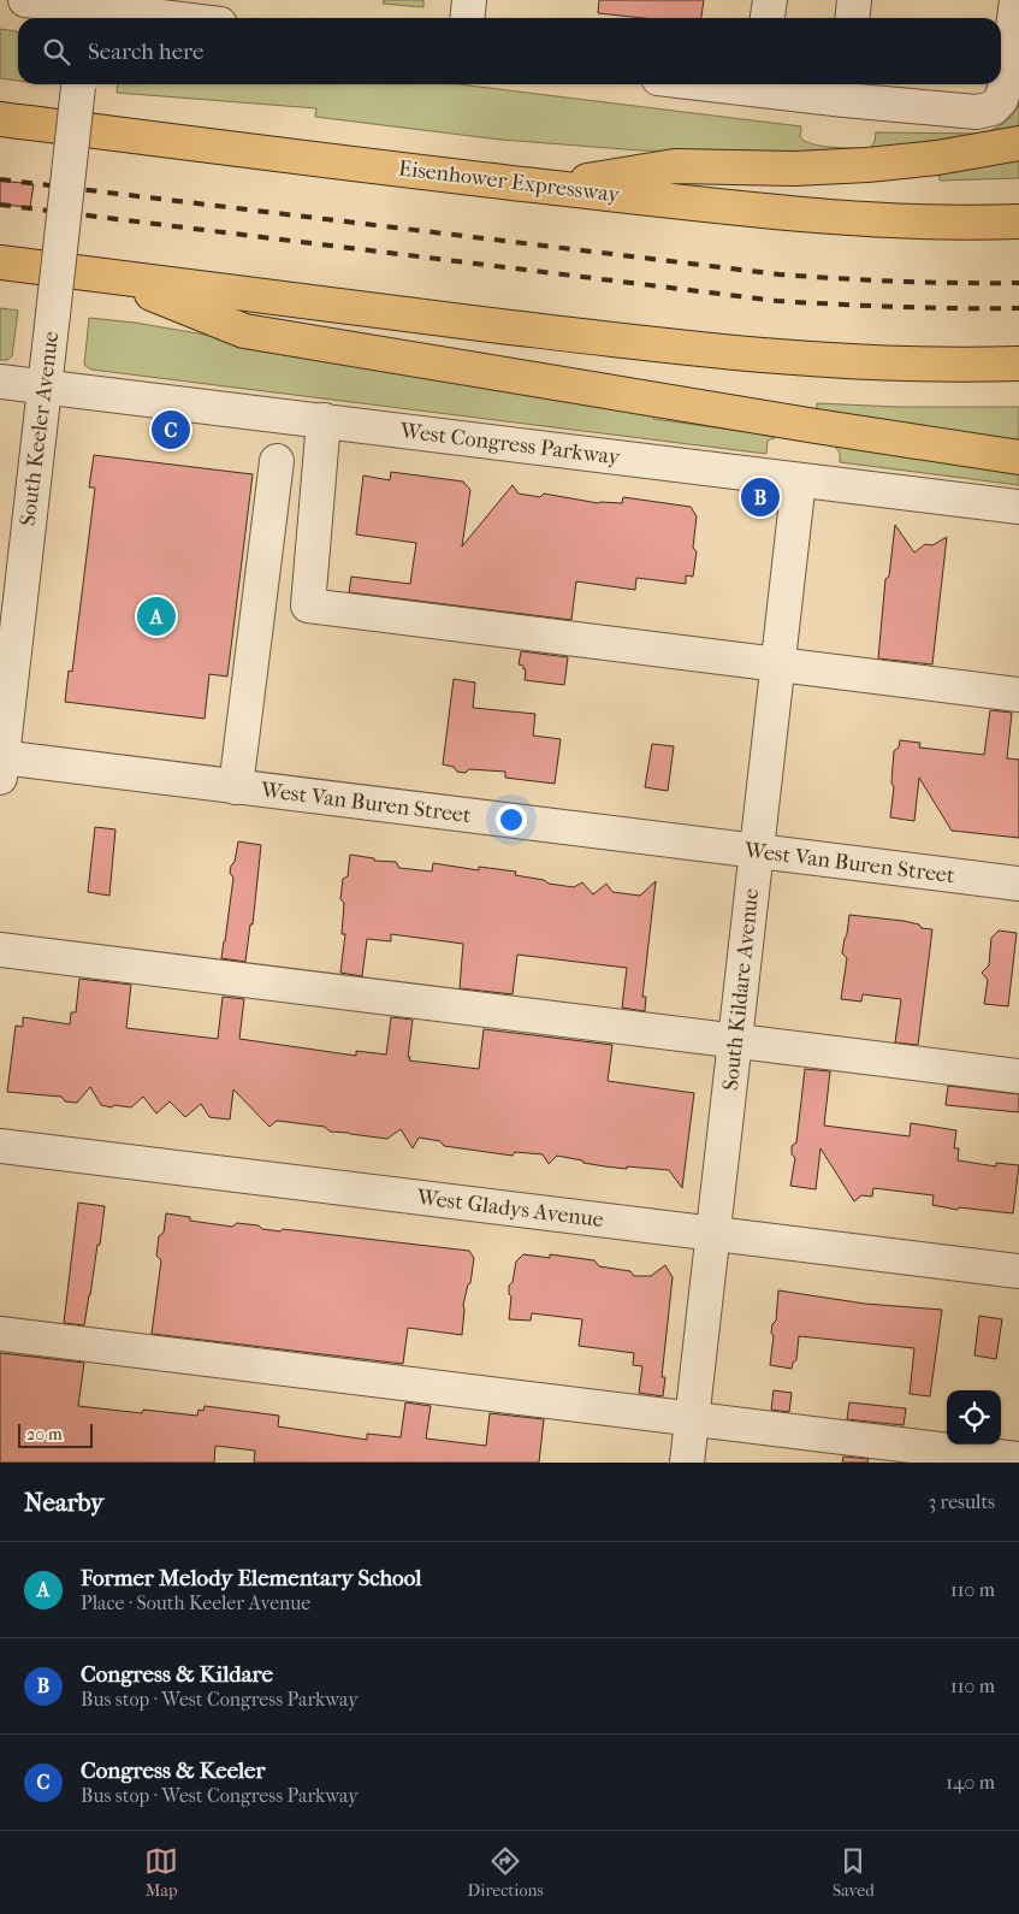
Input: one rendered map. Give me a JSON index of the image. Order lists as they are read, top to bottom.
{
  "streets": {
    "highway": ["Eisenhower Expressway"],
    "street": [
      "South Keeler Avenue",
      "West Congress Parkway",
      "West Van Buren Street",
      "South Kildare Avenue",
      "West Gladys Avenue"
    ]
  },
  "crossings": [
    ["South Keeler Avenue", "West Congress Parkway"],
    ["South Keeler Avenue", "West Van Buren Street"],
    ["West Congress Parkway", "South Kildare Avenue"],
    ["West Van Buren Street", "South Kildare Avenue"],
    ["South Kildare Avenue", "West Gladys Avenue"]
  ],
  "scale_bar": "20 m",
  "page": {
    "search": "Search here",
    "pins": ["C", "B", "A"],
    "scale": "20 m",
    "heading": ["Nearby", "3 results"],
    "list": [
      {
        "mark": "A",
        "name": "Former Melody Elementary School",
        "note": "Place · South Keeler Avenue",
        "value": "110 m"
      },
      {
        "mark": "B",
        "name": "Congress & Kildare",
        "note": "Bus stop · West Congress Parkway",
        "value": "110 m"
      },
      {
        "mark": "C",
        "name": "Congress & Keeler",
        "note": "Bus stop · West Congress Parkway",
        "value": "140 m"
      }
    ],
    "nav": ["Map", "Directions", "Saved"]
  }
}
